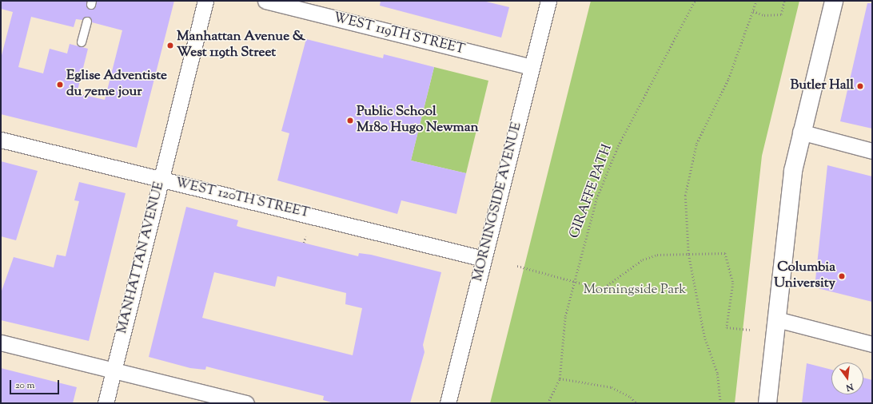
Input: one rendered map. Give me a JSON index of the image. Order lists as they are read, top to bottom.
{
  "streets": {
    "street": [
      "WEST 119TH STREET",
      "WEST 120TH STREET",
      "MORNINGSIDE AVENUE",
      "MANHATTAN AVENUE"
    ],
    "path": ["GIRAFFE PATH"]
  },
  "crossings": [
    ["WEST 119TH STREET", "MORNINGSIDE AVENUE"],
    ["WEST 120TH STREET", "MORNINGSIDE AVENUE"],
    ["WEST 120TH STREET", "MANHATTAN AVENUE"]
  ],
  "parks": ["Morningside Park"],
  "places": [
    "Manhattan Avenue & West 119th Street",
    "Eglise Adventiste du 7eme jour",
    "Butler Hall",
    "Public School M180 Hugo Newman",
    "Columbia University"
  ],
  "scale_bar": "20 m",
  "north": "bottom"
}
